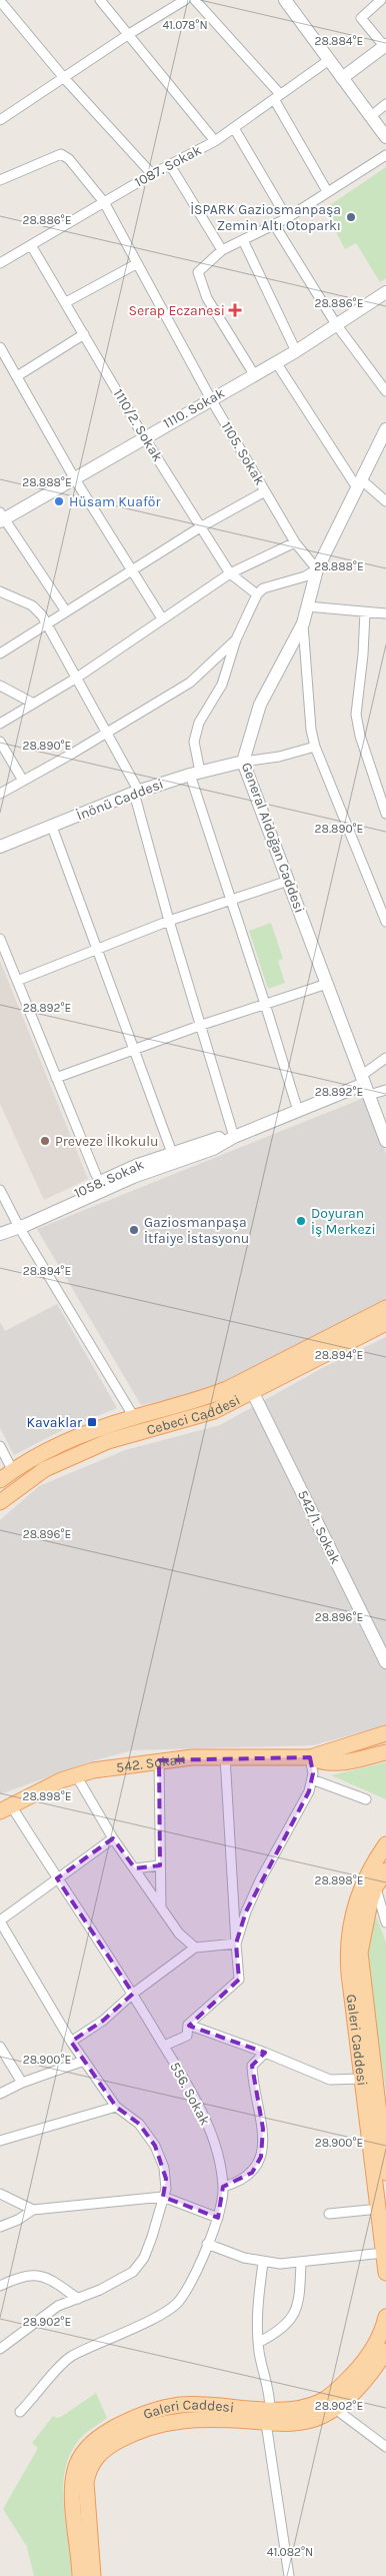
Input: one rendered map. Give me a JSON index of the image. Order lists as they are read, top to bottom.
{
  "streets": {
    "main road": ["Cebeci Caddesi", "542. Sokak", "Galeri Caddesi"],
    "street": [
      "1087. Sokak",
      "1110. Sokak",
      "1110/2. Sokak",
      "1105. Sokak",
      "İnönü Caddesi",
      "General Aldoğan Caddesi",
      "1058. Sokak",
      "542/1. Sokak",
      "556. Sokak"
    ]
  },
  "crossings": [
    ["1087. Sokak", "1110/2. Sokak"],
    ["1087. Sokak", "1105. Sokak"],
    ["1110. Sokak", "1110/2. Sokak"],
    ["1110. Sokak", "1105. Sokak"],
    ["1105. Sokak", "General Aldoğan Caddesi"],
    ["İnönü Caddesi", "General Aldoğan Caddesi"],
    ["General Aldoğan Caddesi", "1058. Sokak"],
    ["Cebeci Caddesi", "542/1. Sokak"],
    ["542. Sokak", "556. Sokak"]
  ],
  "places": {
    "other": [
      "İSPARK Gaziosmanpaşa Zemin Altı Otoparkı",
      "Hüsam Kuaför",
      "Preveze İlkokulu",
      "Doyuran İş Merkezi",
      "Gaziosmanpaşa İtfaiye İstasyonu"
    ],
    "health": ["Serap Eczanesi"],
    "transit": ["Kavaklar"]
  },
  "coordinates": [
    "41.078°N",
    "28.884°E",
    "28.886°E",
    "28.888°E",
    "28.890°E",
    "28.892°E",
    "28.894°E",
    "28.896°E",
    "28.898°E",
    "28.900°E",
    "28.902°E",
    "41.082°N"
  ]
}
